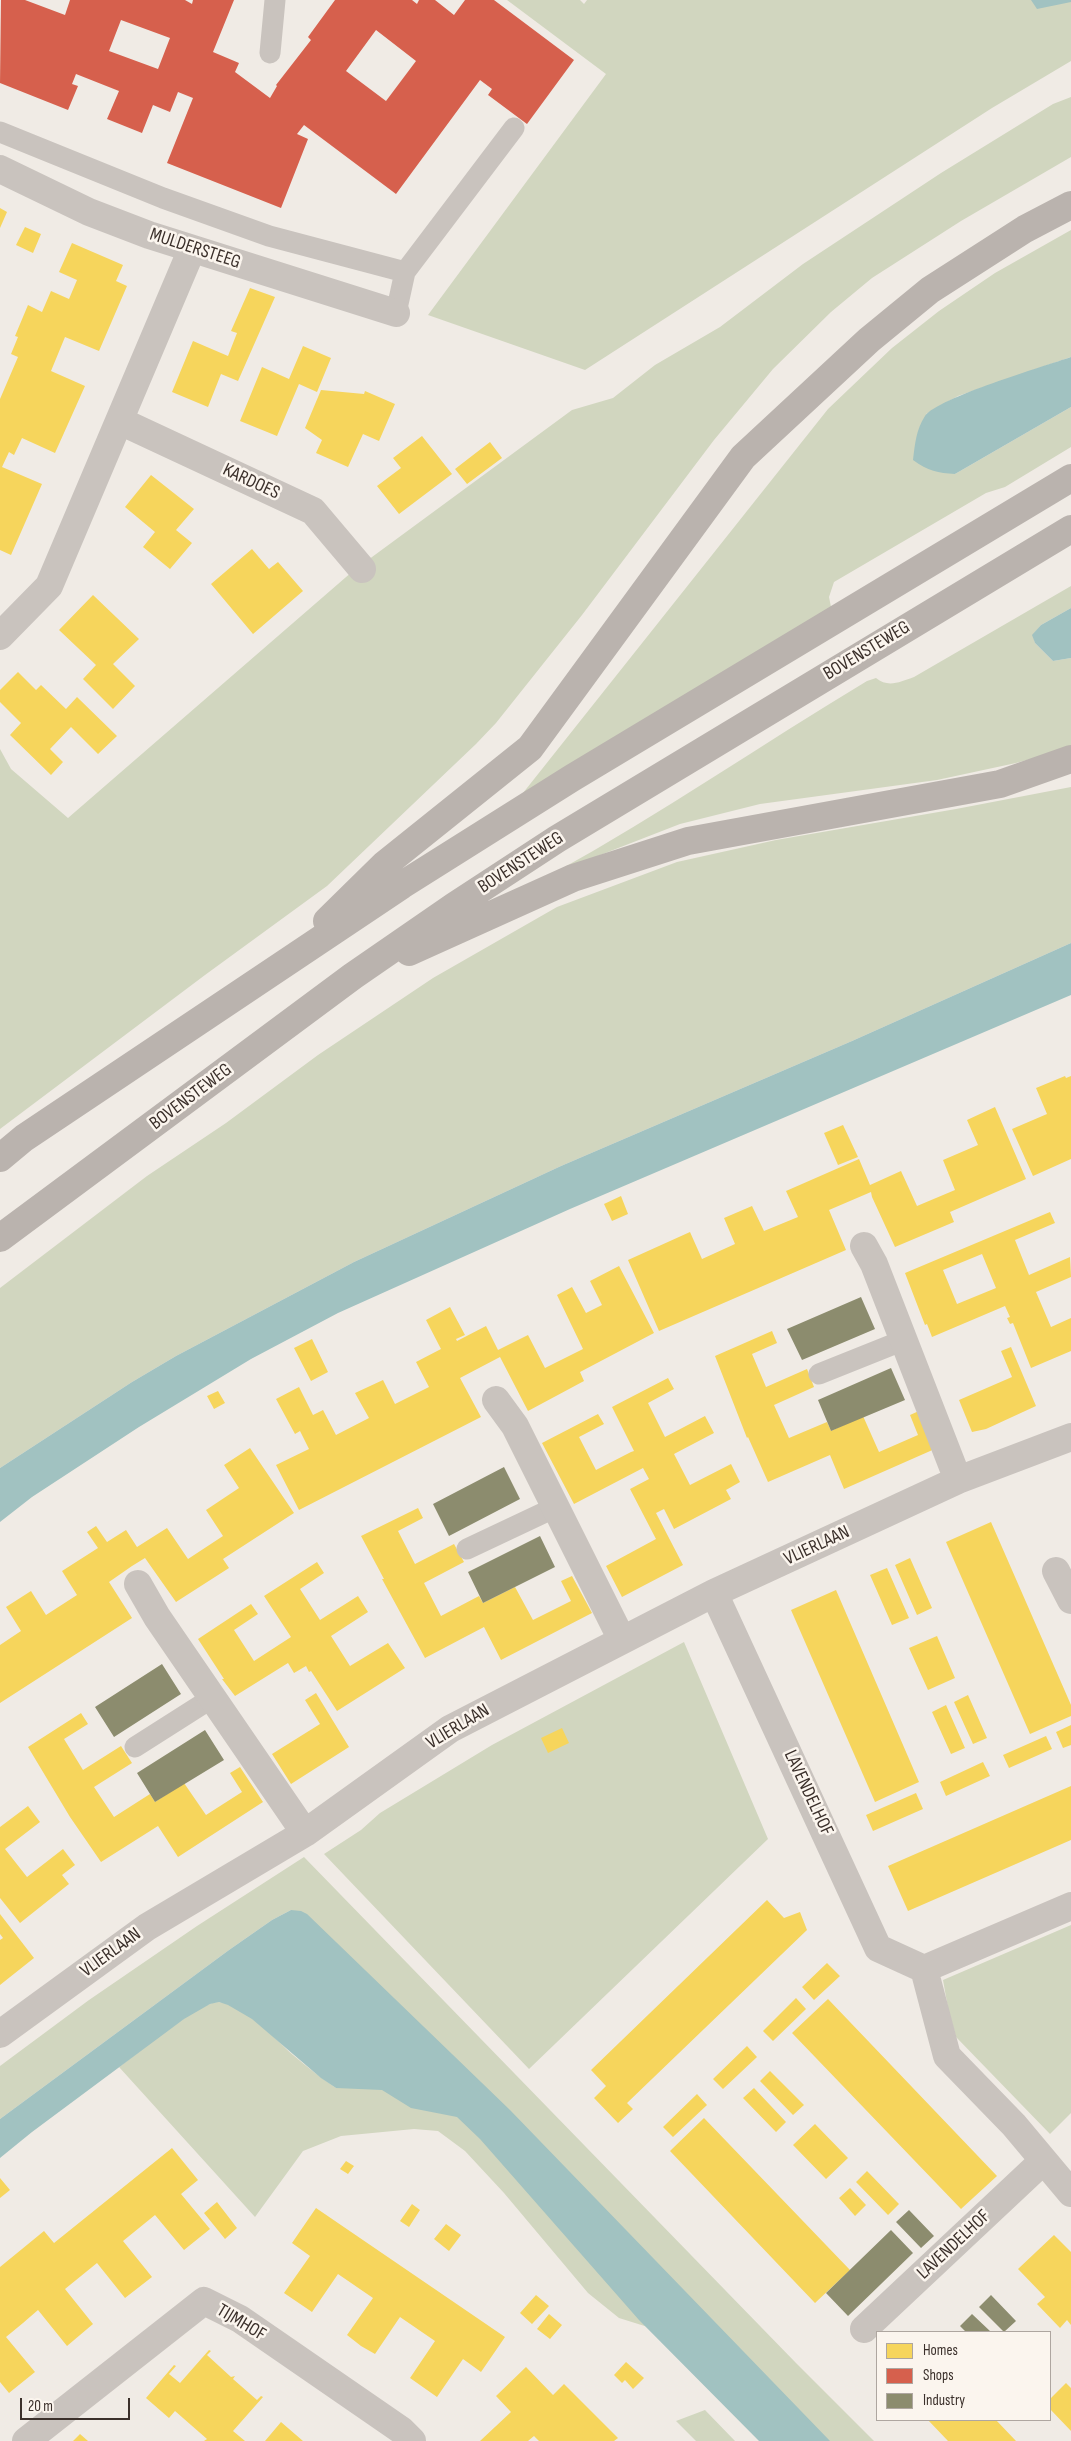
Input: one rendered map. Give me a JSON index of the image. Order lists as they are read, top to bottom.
{
  "streets": {
    "main road": ["BOVENSTEWEG"],
    "street": [
      "MULDERSTEEG",
      "KARDOES",
      "VLIERLAAN",
      "LAVENDELHOF",
      "TIJMHOF"
    ]
  },
  "crossings": [
    ["VLIERLAAN", "LAVENDELHOF"]
  ],
  "legend": ["Homes", "Shops", "Industry"],
  "scale_bar": "20 m"
}
